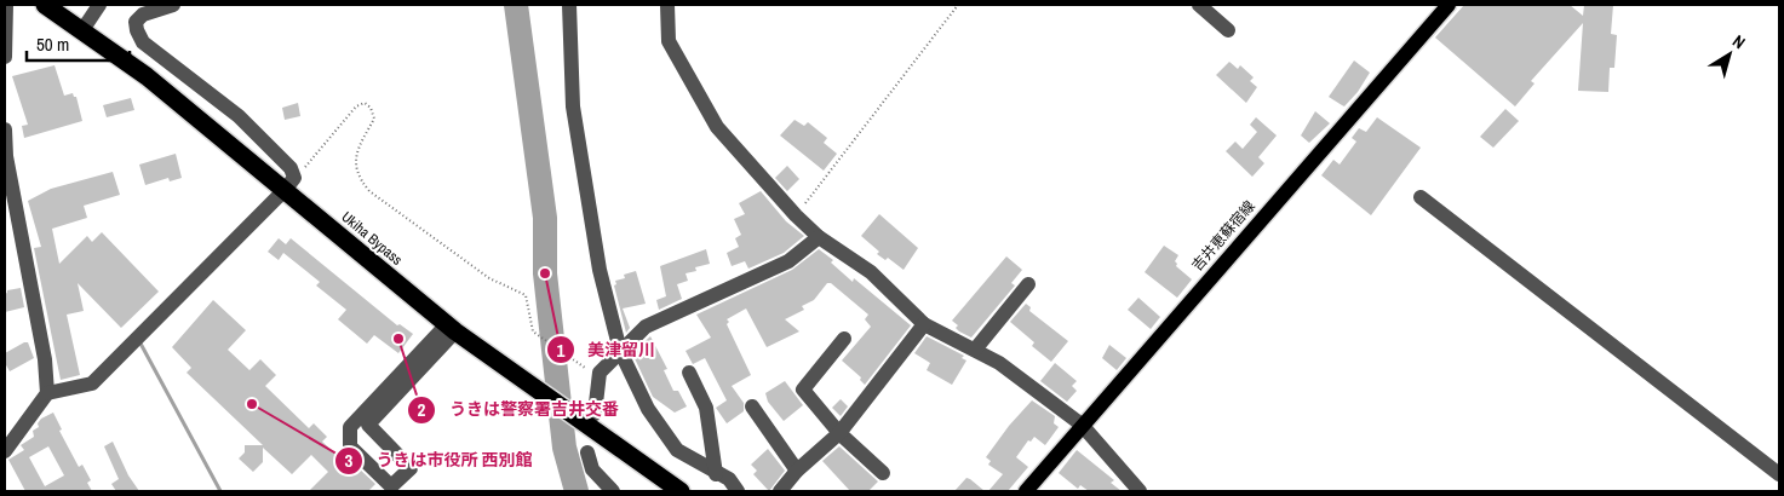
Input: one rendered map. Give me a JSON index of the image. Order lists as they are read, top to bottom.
{
  "streets": {
    "highway": ["Ukiha Bypass"],
    "main road": ["吉井恵蘇宿線"]
  },
  "places": ["美津留川", "うきは警察署吉井交番", "うきは市役所 西別館"],
  "scale_bar": "50 m",
  "north": "top right"
}
